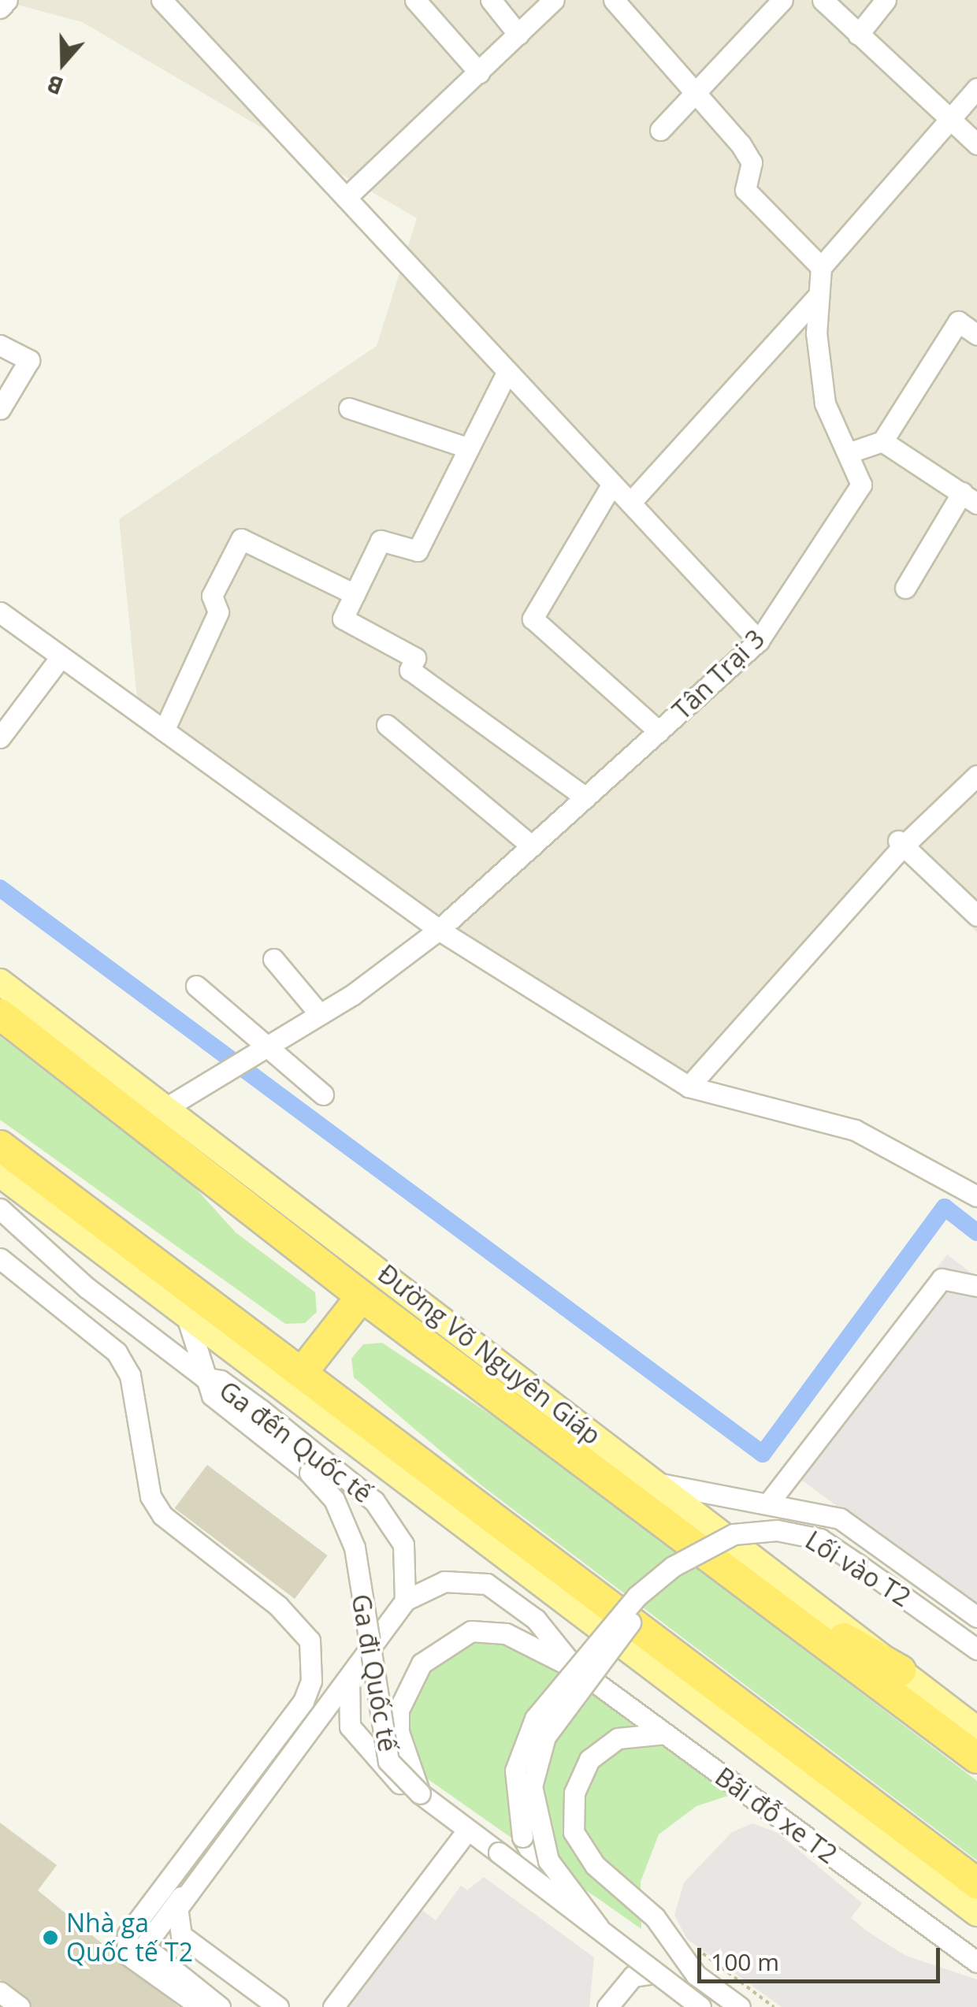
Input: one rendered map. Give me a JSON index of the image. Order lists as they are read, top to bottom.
{
  "streets": {
    "highway": ["Đường Võ Nguyên Giáp"],
    "street": [
      "Tân Trại 3",
      "Ga đến Quốc tế",
      "Lối vào T2",
      "Ga đi Quốc tế",
      "Bãi đỗ xe T2"
    ]
  },
  "crossings": [
    ["Tân Trại 3", "Đường Võ Nguyên Giáp"],
    ["Ga đến Quốc tế", "Ga đi Quốc tế"]
  ],
  "places": ["Nhà ga Quốc tế T2"],
  "scale_bar": "100 m",
  "north": "bottom"
}
